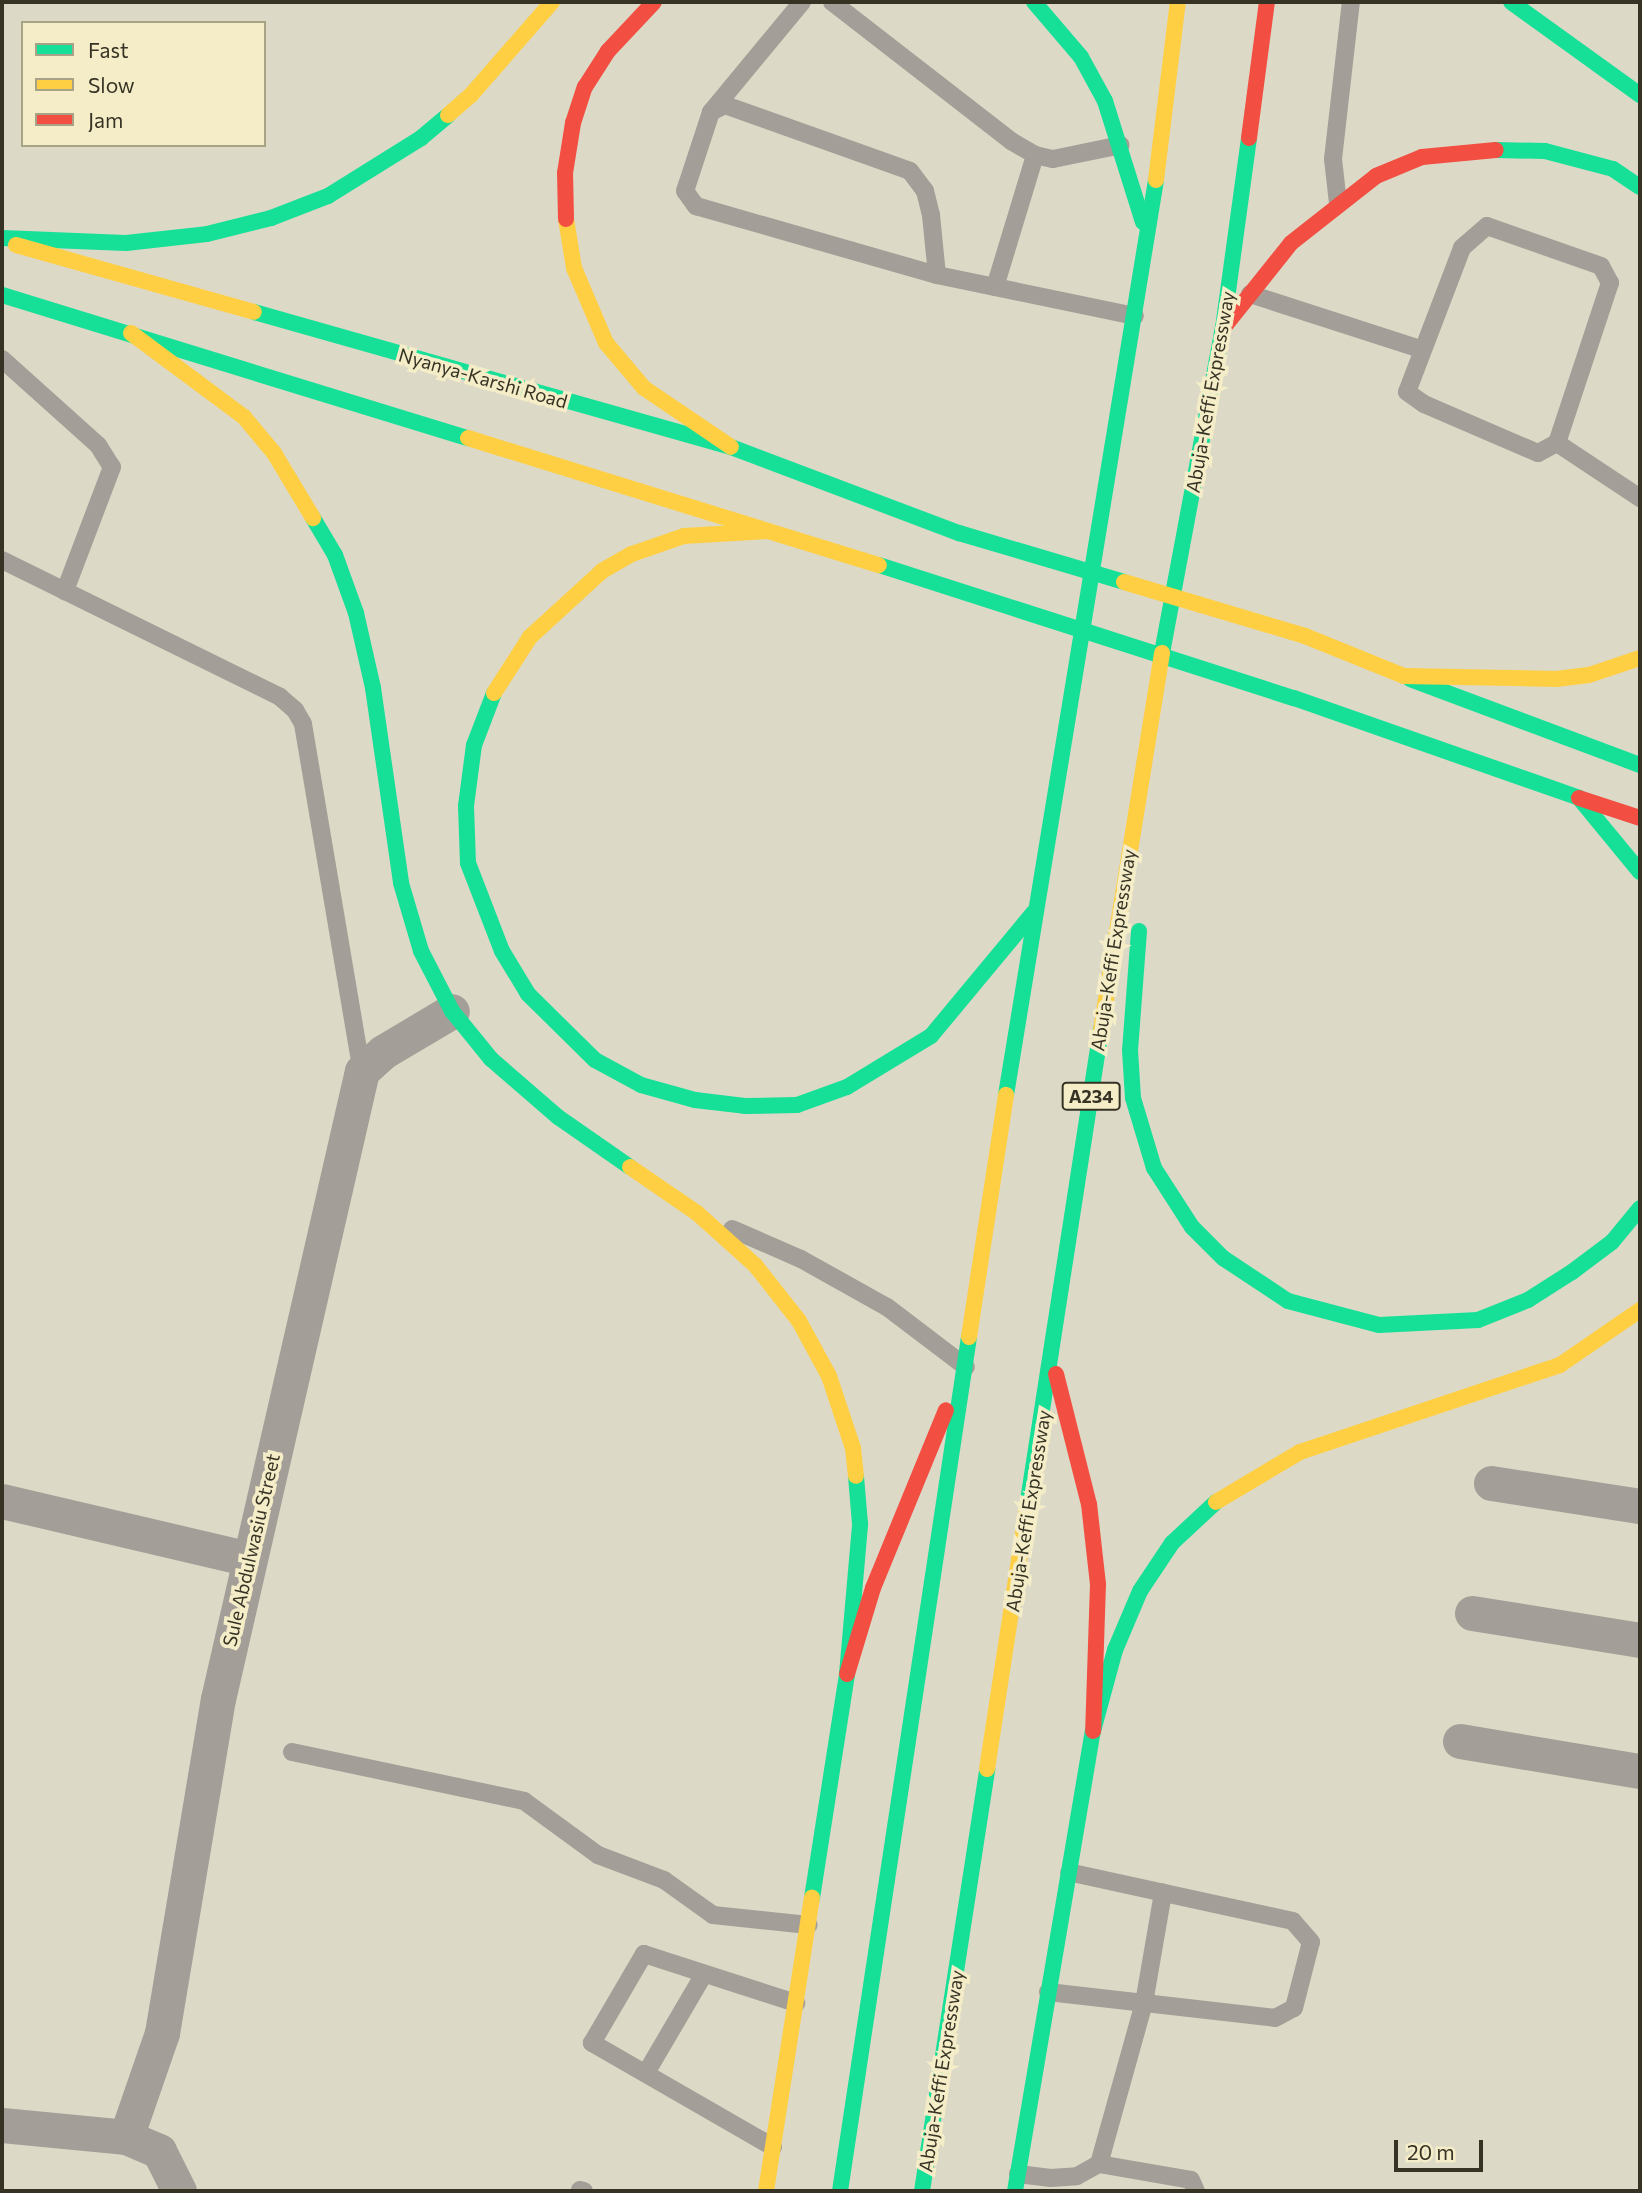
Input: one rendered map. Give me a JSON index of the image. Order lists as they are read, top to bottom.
{
  "streets": {
    "main road": ["Nyanya-Karshi Road", "Abuja-Keffi Expressway", "A234"],
    "street": ["Sule Abdulwasiu Street"]
  },
  "legend": ["Fast", "Slow", "Jam"],
  "scale_bar": "20 m"
}
